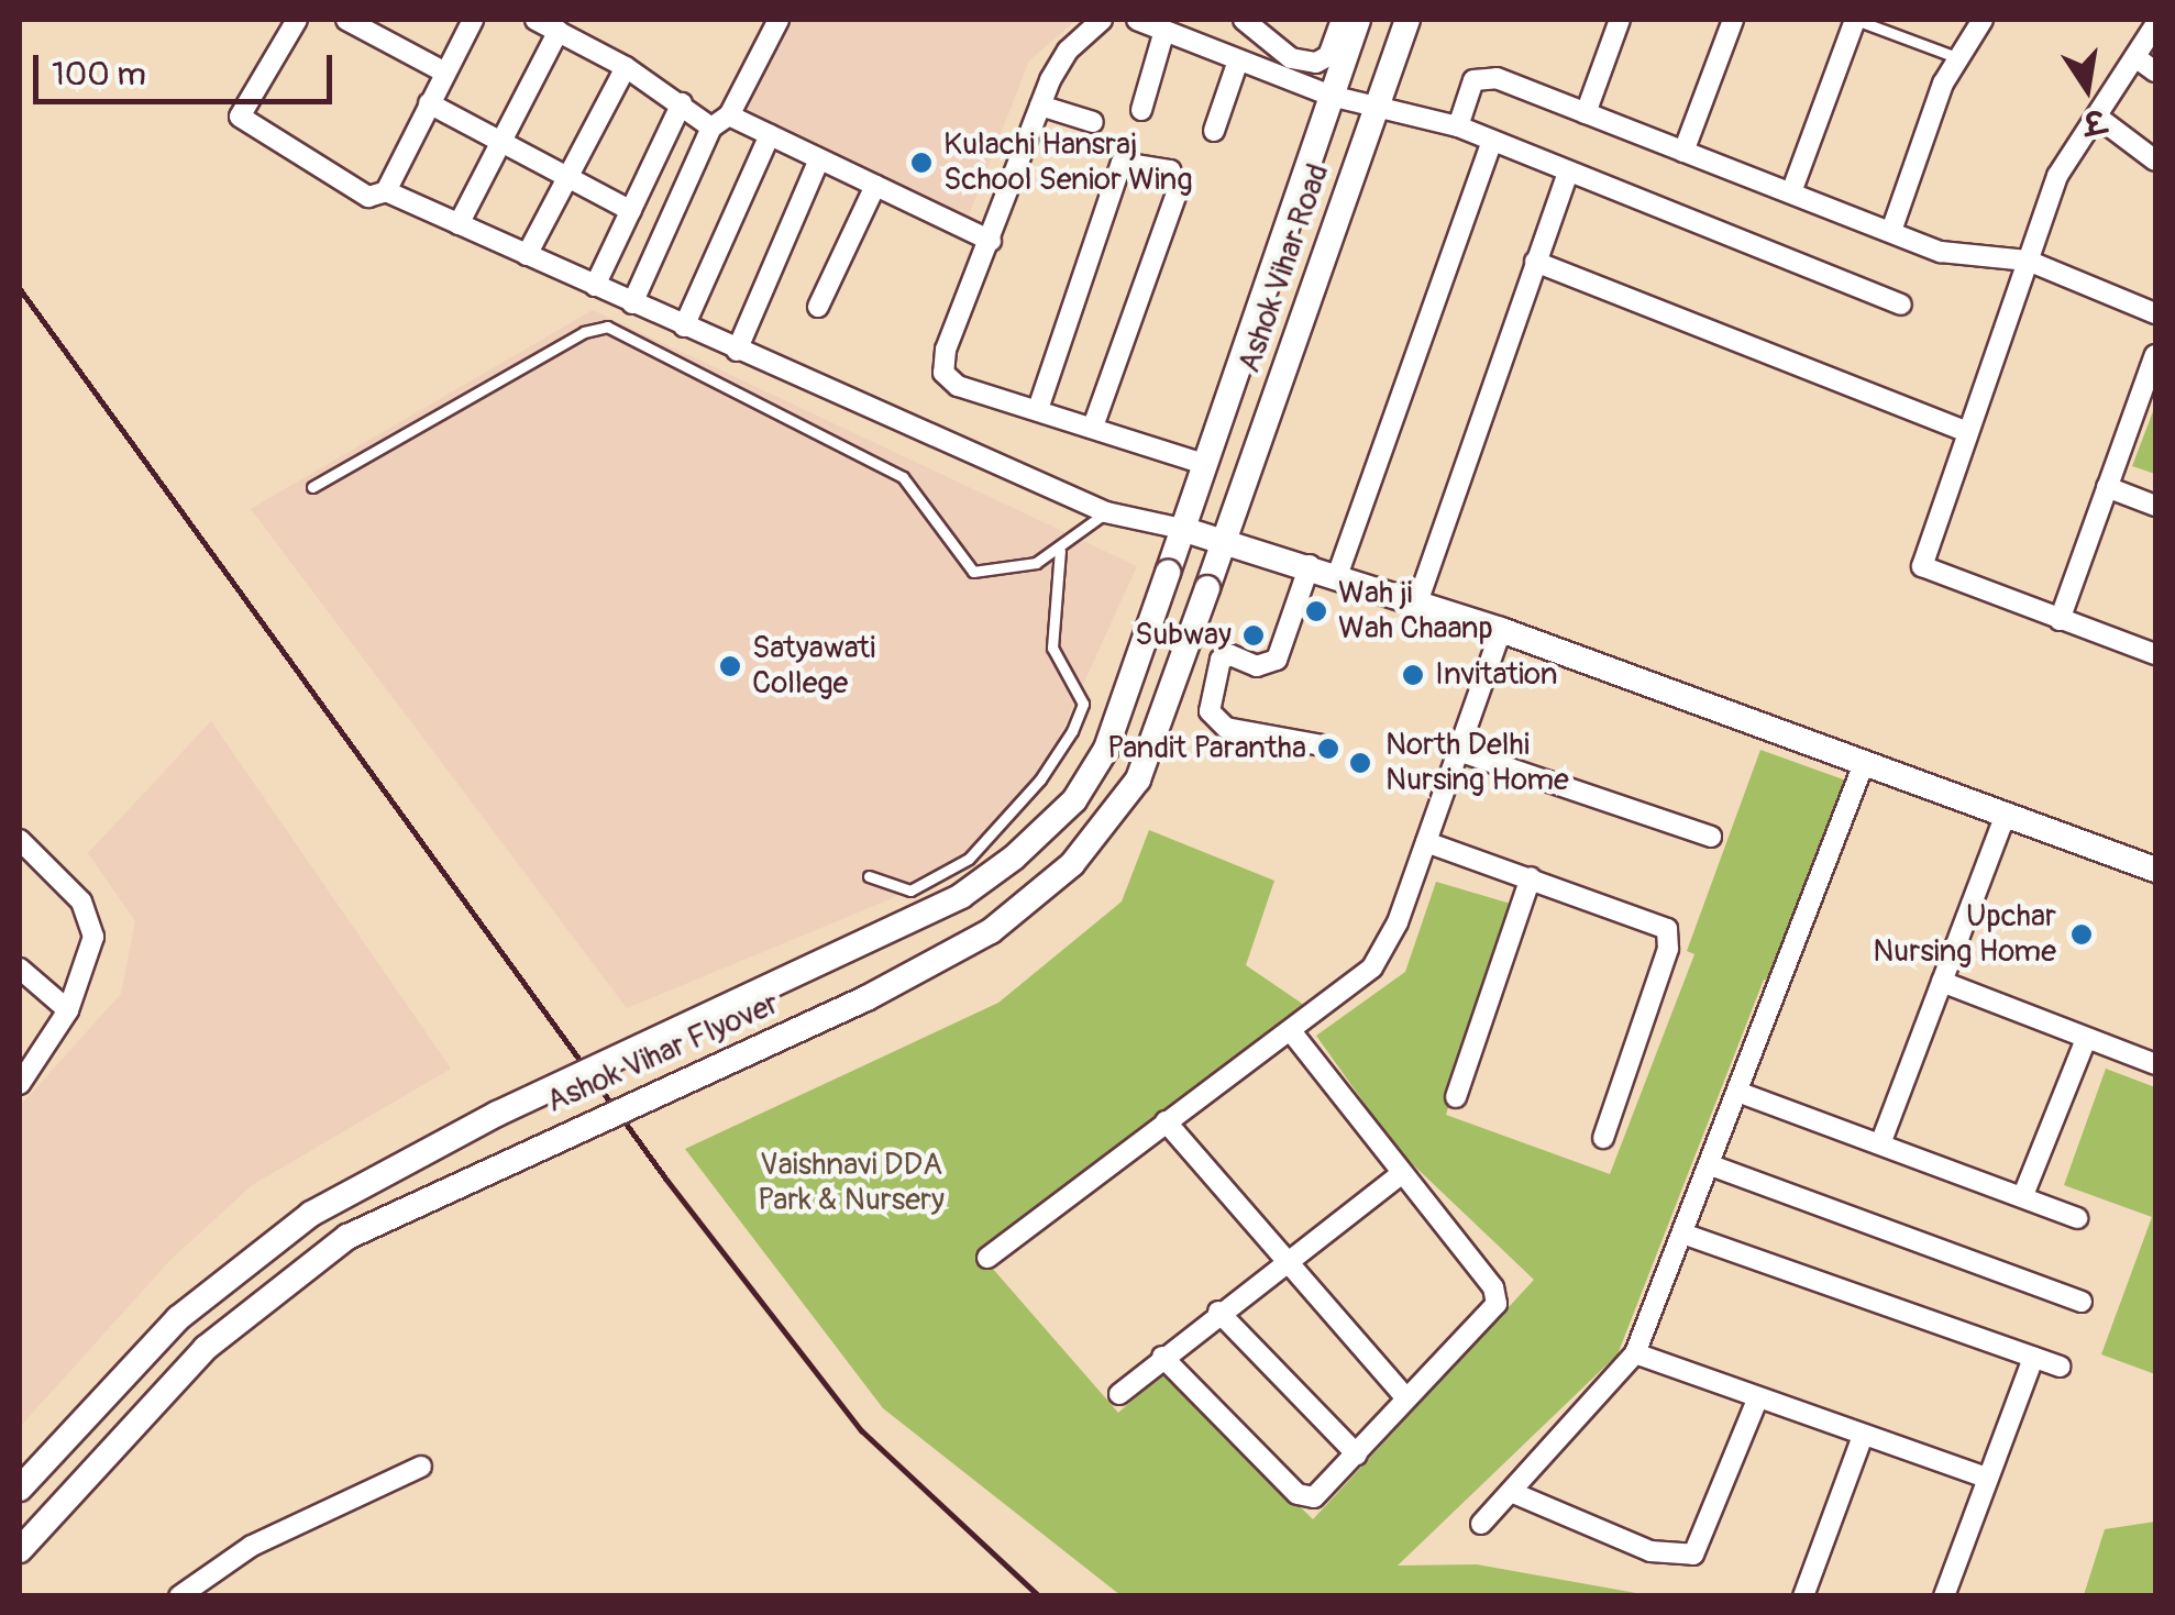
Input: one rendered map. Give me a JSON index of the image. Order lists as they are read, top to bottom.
{
  "streets": {
    "main road": ["Ashok Vihar Road", "Ashok Vihar Flyover"]
  },
  "crossings": [
    ["Ashok Vihar Road", "Ashok Vihar Flyover"]
  ],
  "parks": ["Vaishnavi DDA Park & Nursery"],
  "places": [
    "Kulachi Hansraj School Senior Wing",
    "Wah ji Wah Chaanp",
    "Subway",
    "Satyawati College",
    "Invitation",
    "Pandit Parantha",
    "North Delhi Nursing Home",
    "Upchar Nursing Home"
  ],
  "scale_bar": "100 m",
  "north": "bottom"
}
